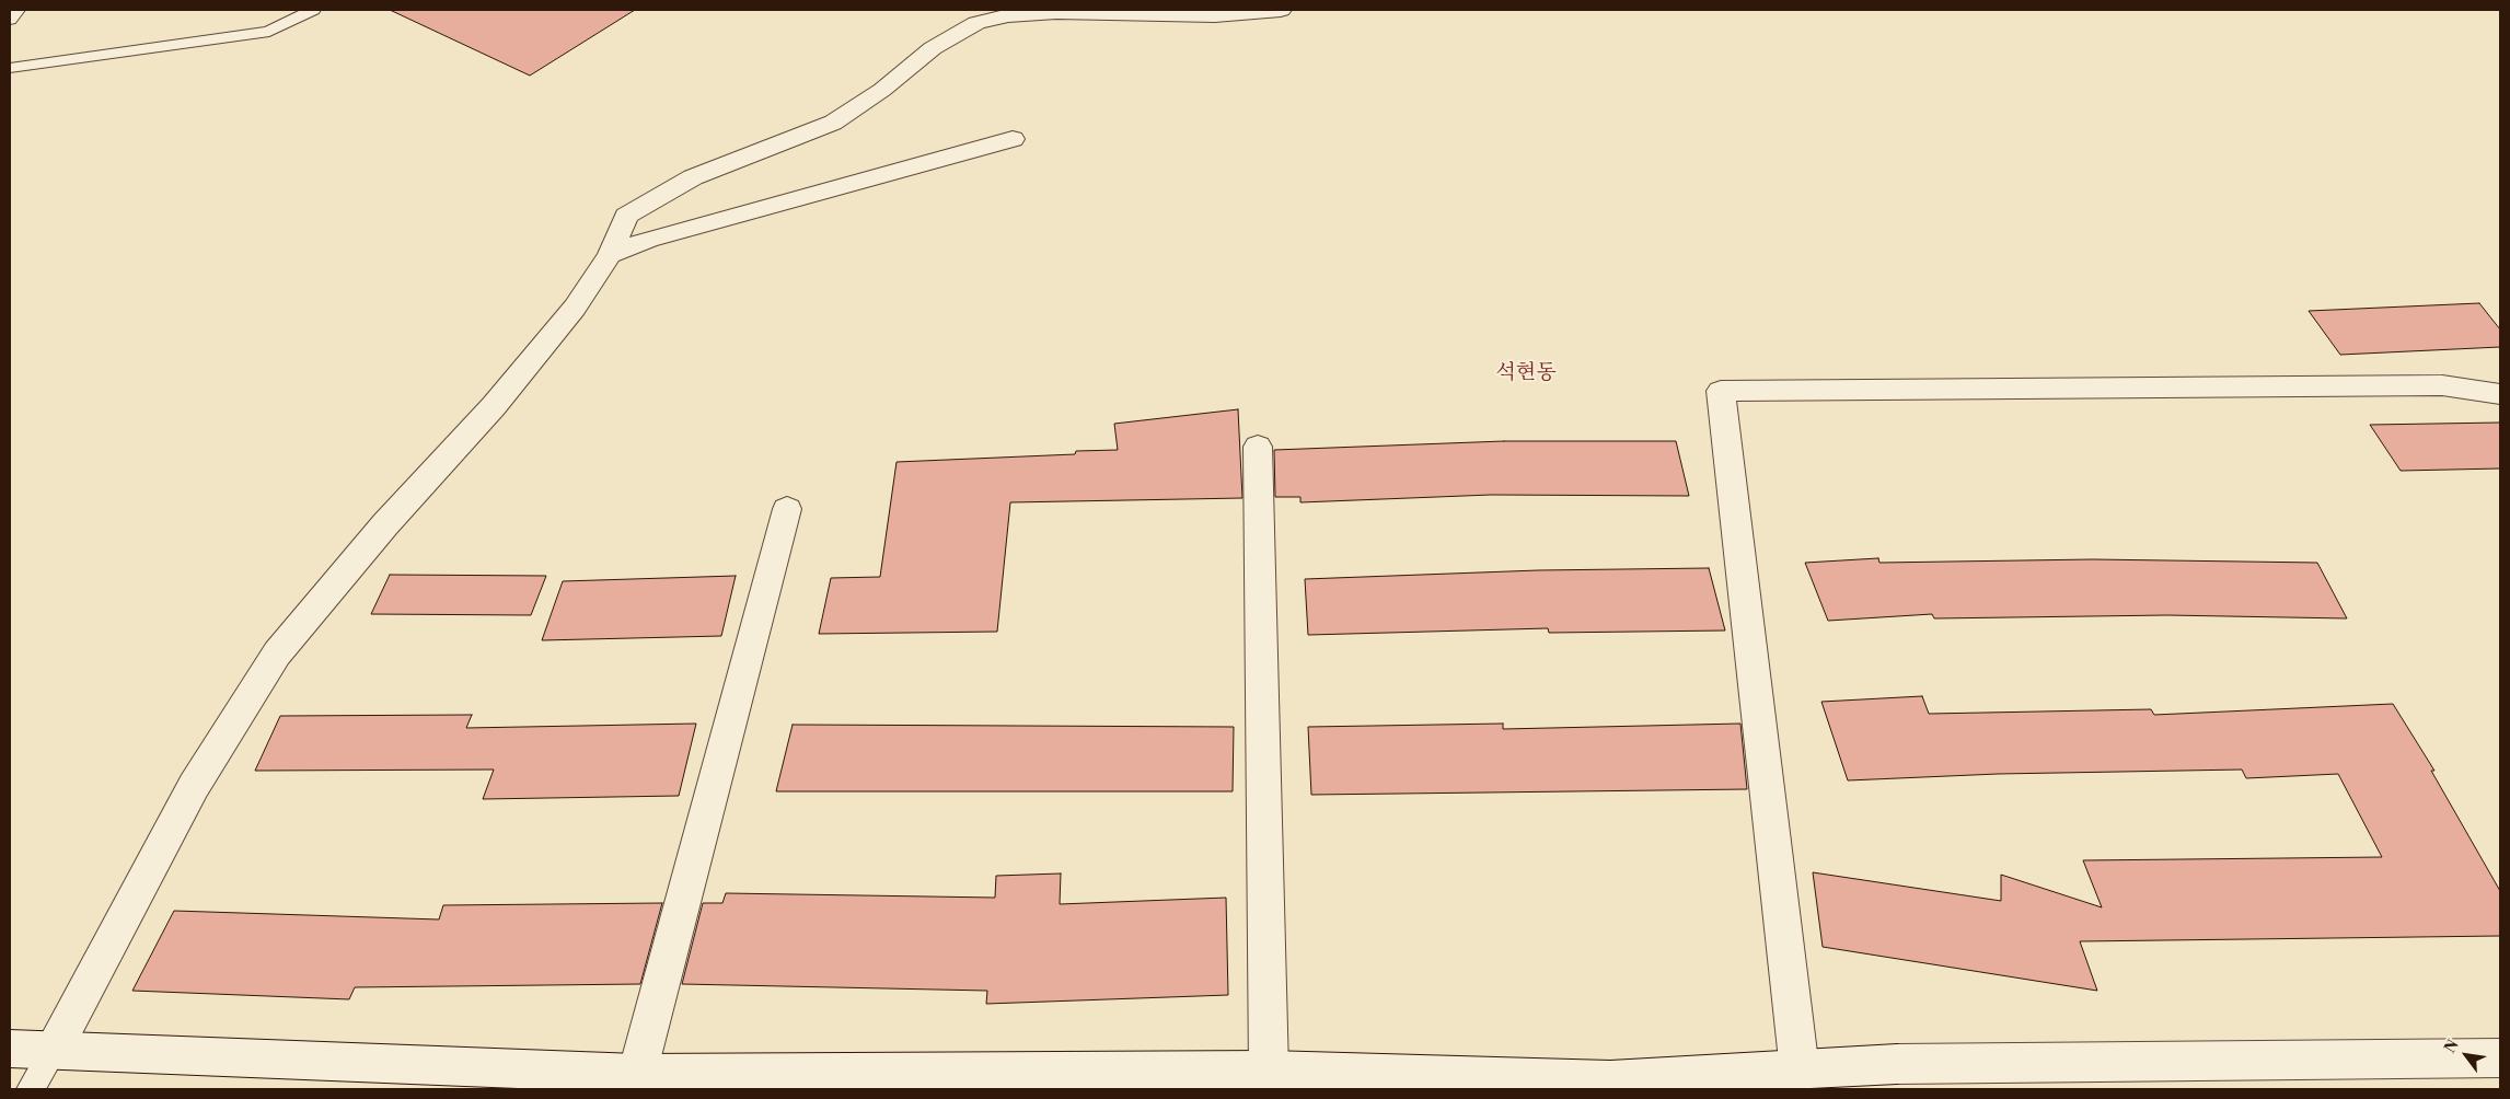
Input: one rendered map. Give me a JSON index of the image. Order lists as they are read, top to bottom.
{
  "districts": ["석현동"],
  "north": "top left"
}
